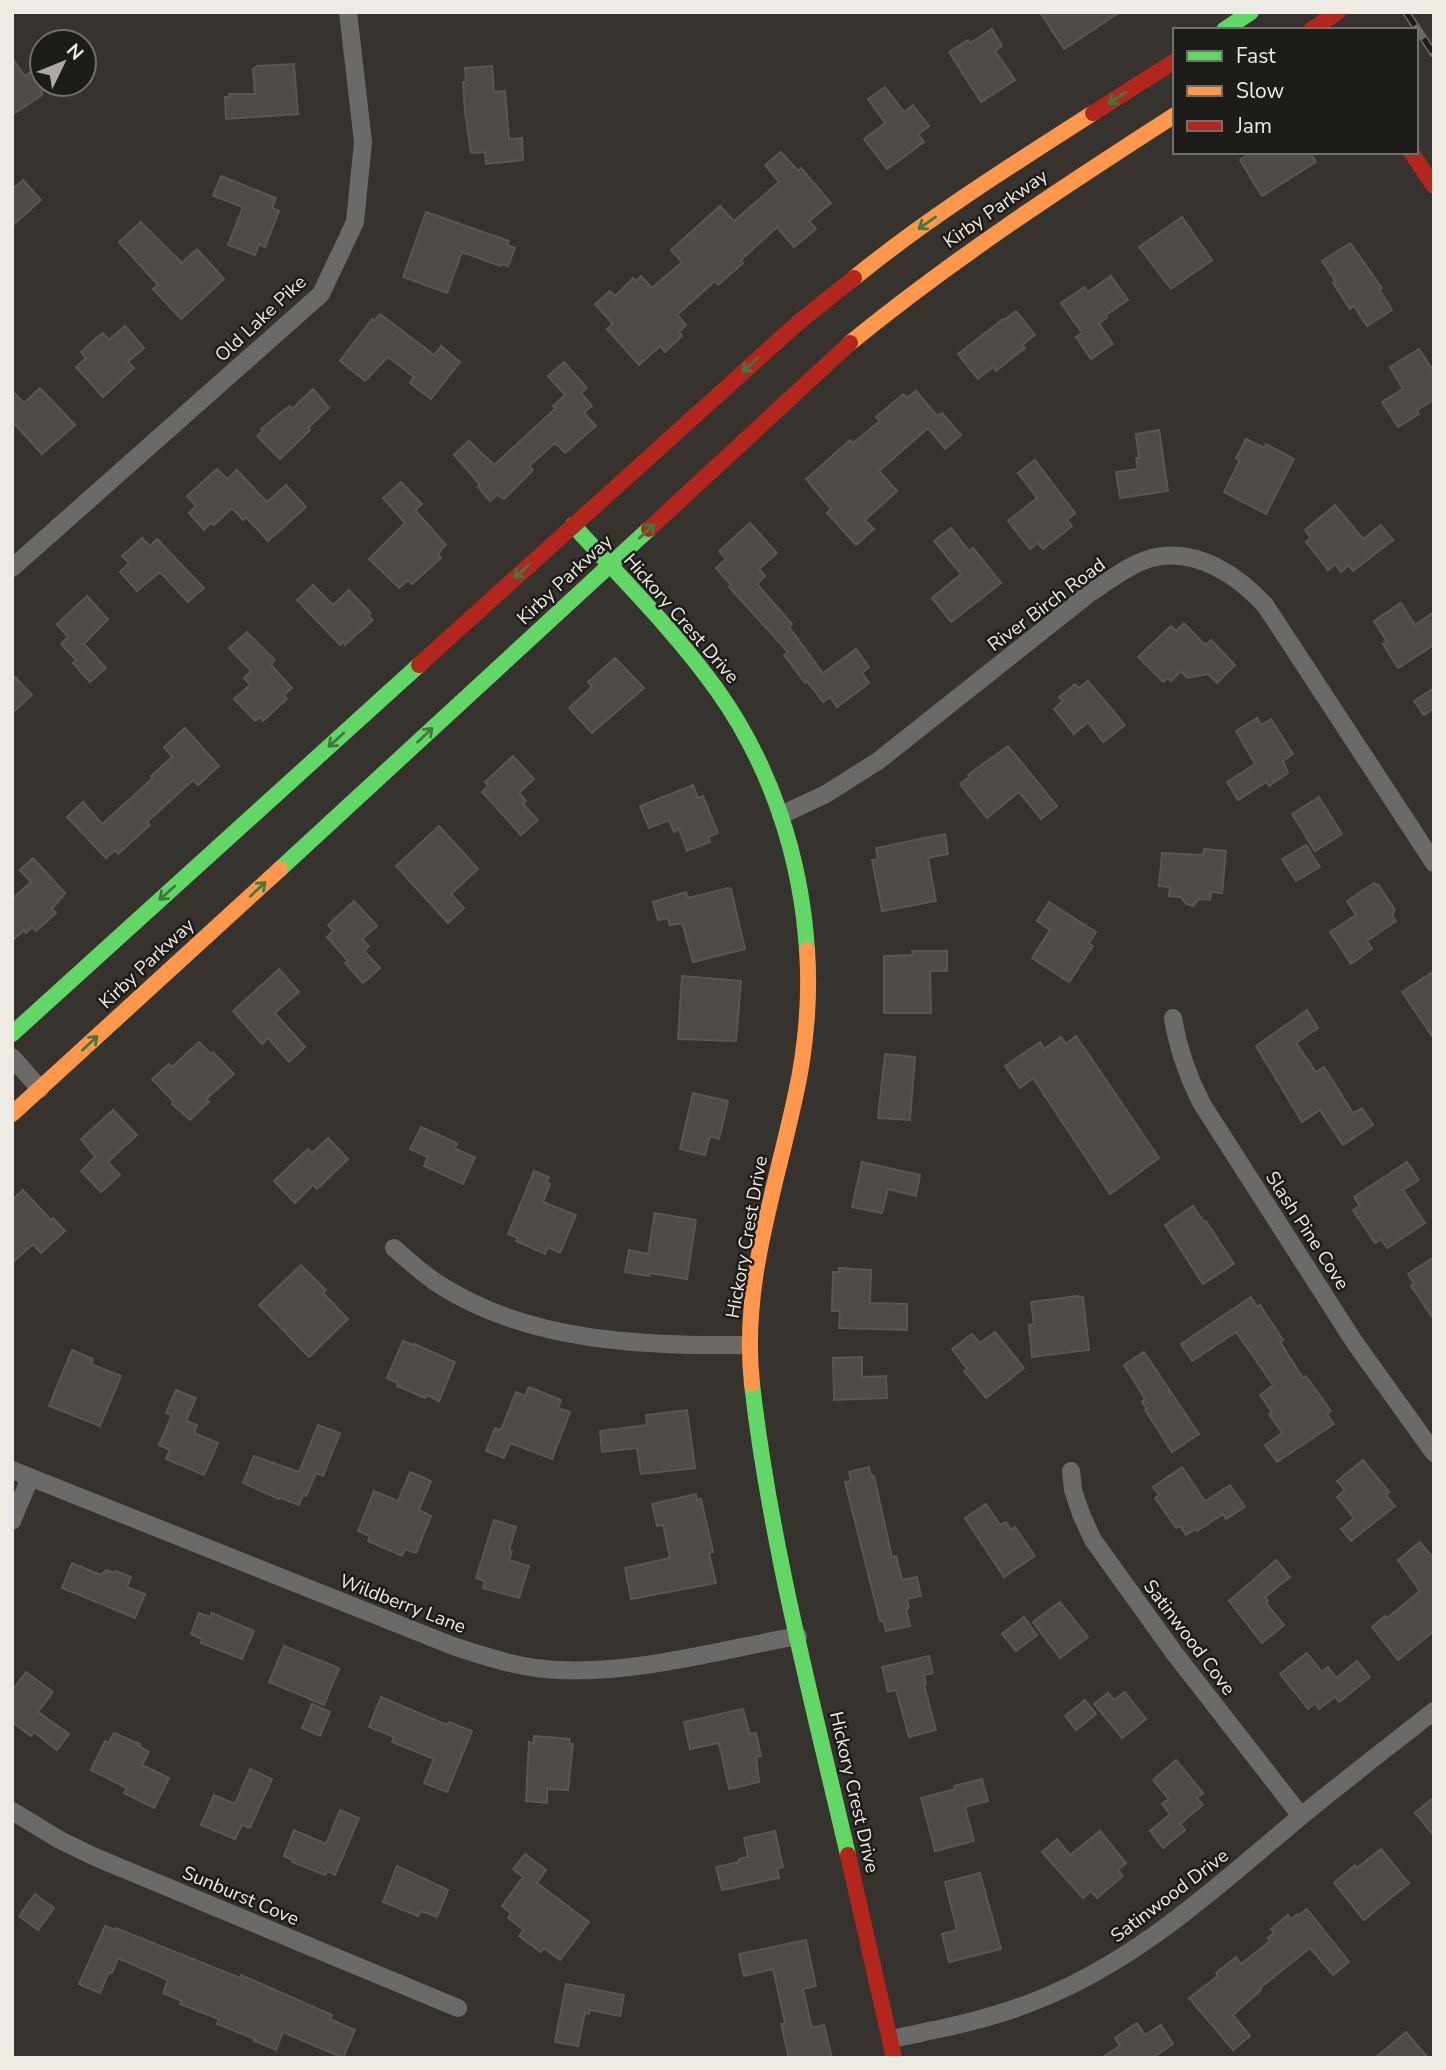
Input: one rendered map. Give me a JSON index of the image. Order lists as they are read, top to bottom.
{
  "streets": {
    "main road": ["Kirby Parkway", "Hickory Crest Drive"],
    "street": [
      "Old Lake Pike",
      "River Birch Road",
      "Slash Pine Cove",
      "Wildberry Lane",
      "Satinwood Cove",
      "Sunburst Cove",
      "Satinwood Drive"
    ]
  },
  "crossings": [
    ["Kirby Parkway", "Hickory Crest Drive"],
    ["River Birch Road", "Hickory Crest Drive"],
    ["Hickory Crest Drive", "Wildberry Lane"],
    ["Hickory Crest Drive", "Satinwood Drive"],
    ["Satinwood Cove", "Satinwood Drive"]
  ],
  "legend": ["Fast", "Slow", "Jam"],
  "north": "top right"
}
